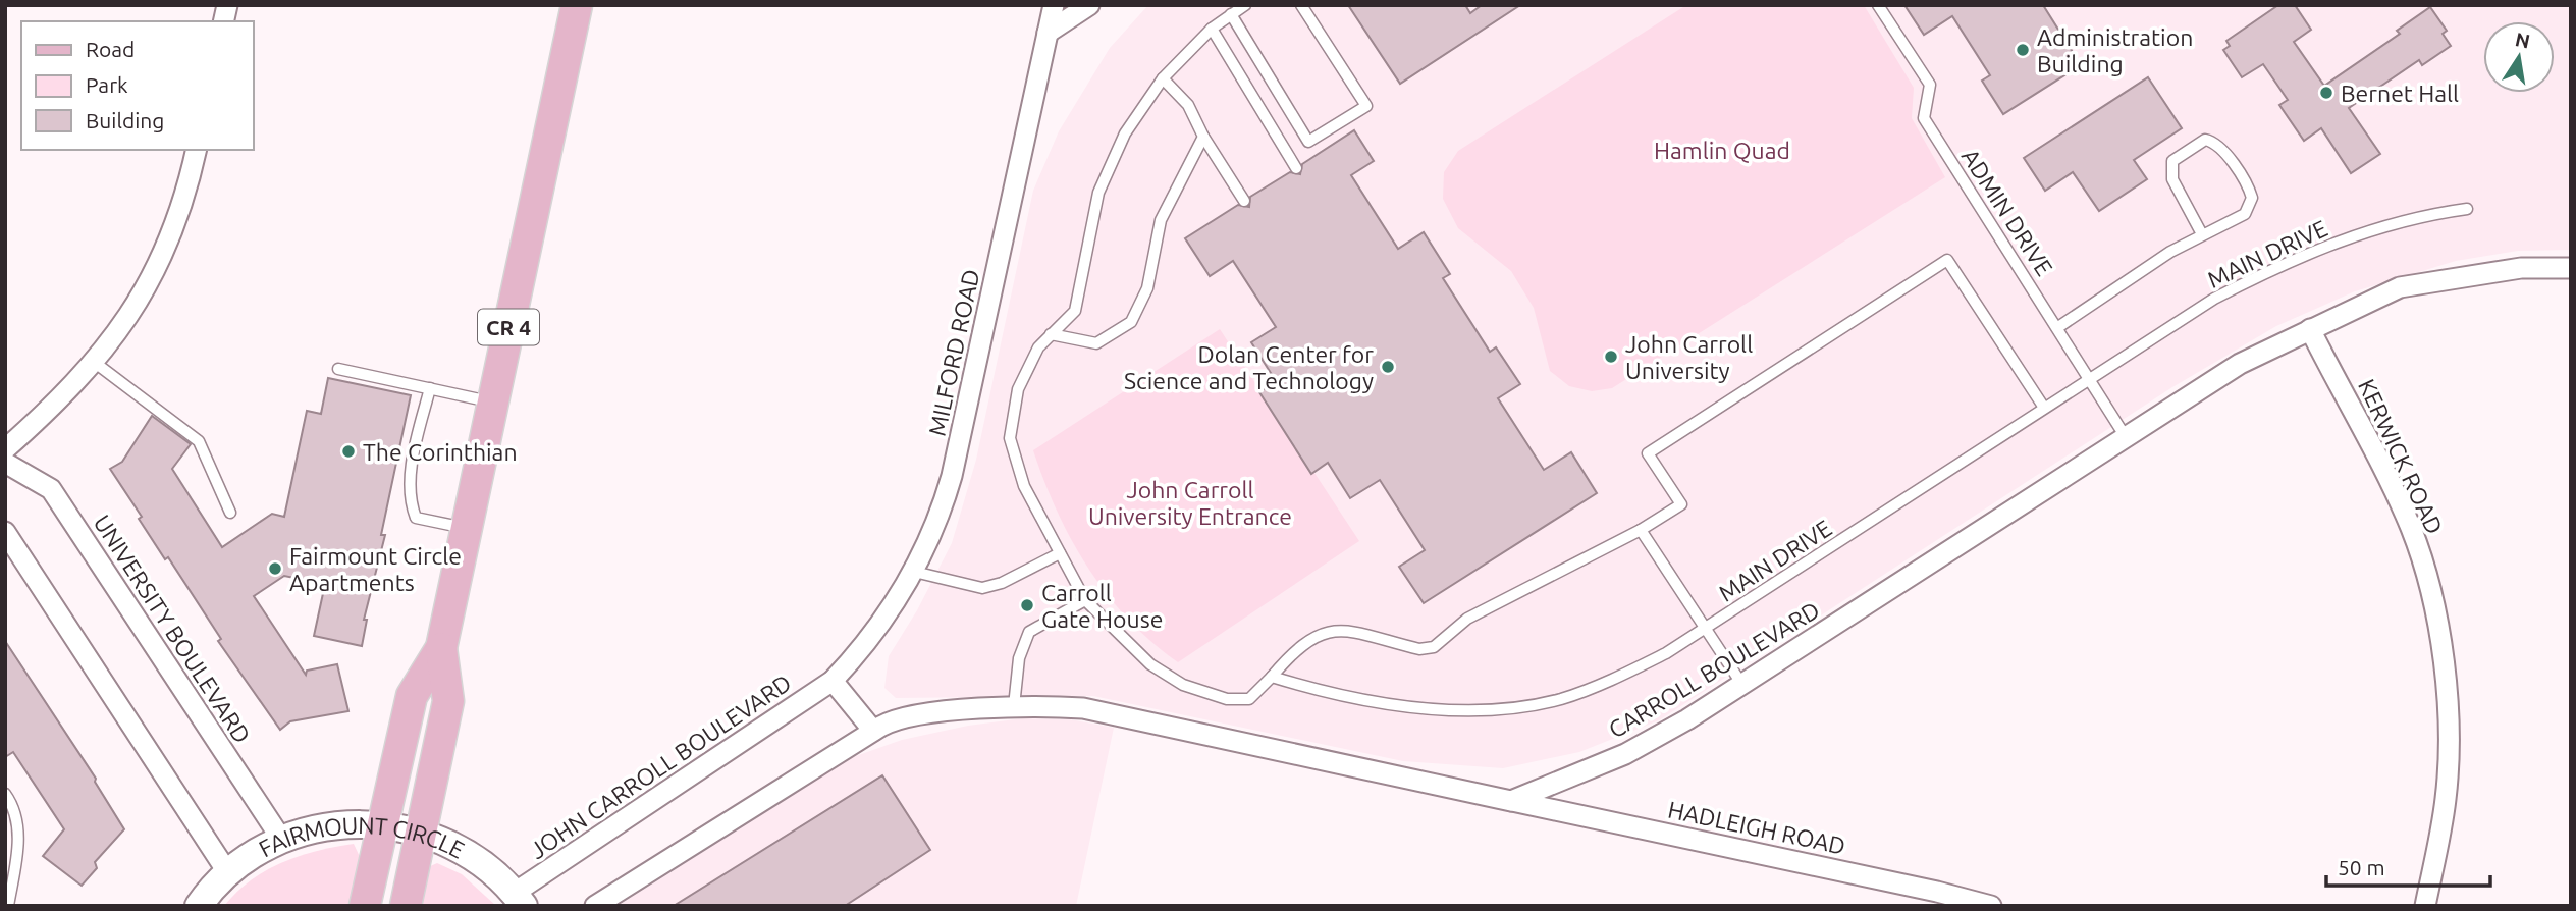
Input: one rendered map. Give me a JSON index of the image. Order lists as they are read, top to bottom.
{
  "streets": {
    "main road": ["CR 4", "FAIRMOUNT CIRCLE"],
    "street": [
      "MILFORD ROAD",
      "KERWICK ROAD",
      "UNIVERSITY BOULEVARD",
      "CARROLL BOULEVARD",
      "JOHN CARROLL BOULEVARD",
      "HADLEIGH ROAD"
    ],
    "lane": ["ADMIN DRIVE", "MAIN DRIVE"]
  },
  "crossings": [
    ["ADMIN DRIVE", "MAIN DRIVE"],
    ["ADMIN DRIVE", "CARROLL BOULEVARD"],
    ["CR 4", "FAIRMOUNT CIRCLE"],
    ["MILFORD ROAD", "JOHN CARROLL BOULEVARD"],
    ["KERWICK ROAD", "CARROLL BOULEVARD"],
    ["UNIVERSITY BOULEVARD", "FAIRMOUNT CIRCLE"],
    ["CARROLL BOULEVARD", "HADLEIGH ROAD"],
    ["JOHN CARROLL BOULEVARD", "FAIRMOUNT CIRCLE"]
  ],
  "parks": ["Hamlin Quad", "John Carroll University Entrance"],
  "places": [
    "Administration Building",
    "Bernet Hall",
    "John Carroll University",
    "Dolan Center for Science and Technology",
    "The Corinthian",
    "Fairmount Circle Apartments",
    "Carroll Gate House"
  ],
  "legend": ["Road", "Park", "Building"],
  "scale_bar": "50 m",
  "north": "top"
}
